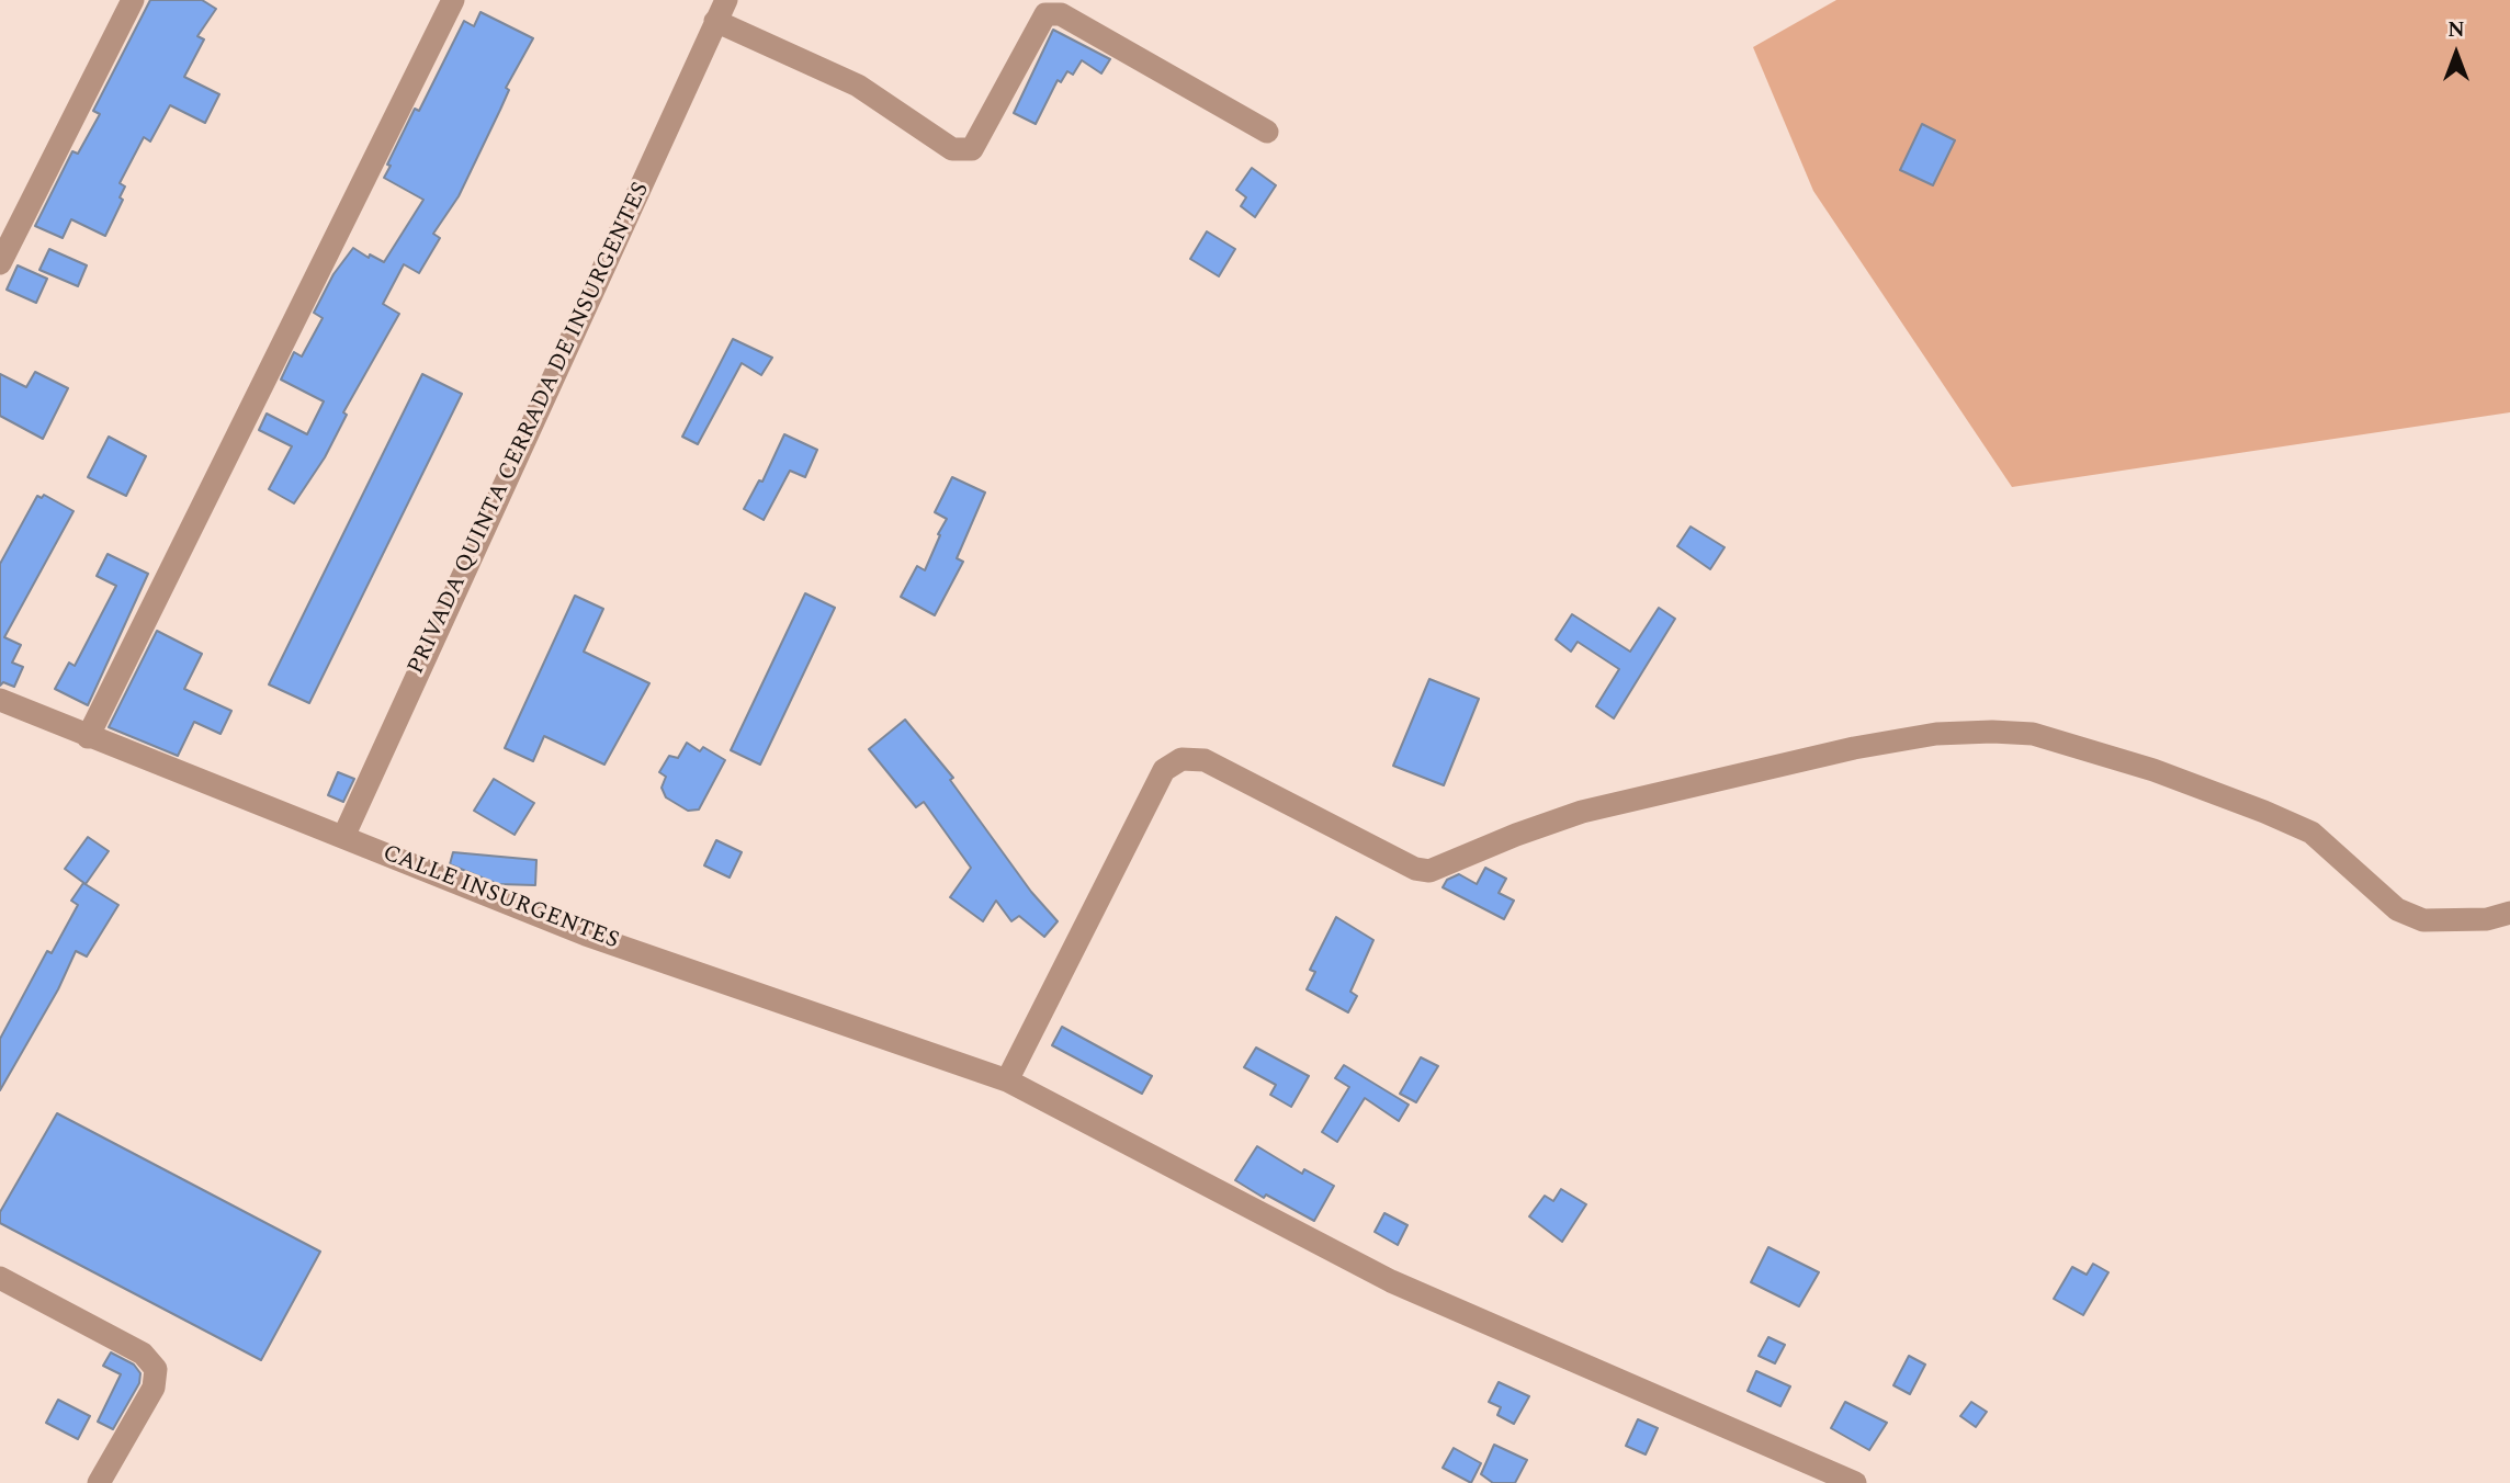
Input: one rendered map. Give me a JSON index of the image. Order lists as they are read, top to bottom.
{
  "streets": {
    "street": ["PRIVADA QUINTA CERRADA DE INSURGENTES", "CALLE INSURGENTES"]
  },
  "crossings": [
    ["PRIVADA QUINTA CERRADA DE INSURGENTES", "CALLE INSURGENTES"]
  ],
  "north": "top"
}
